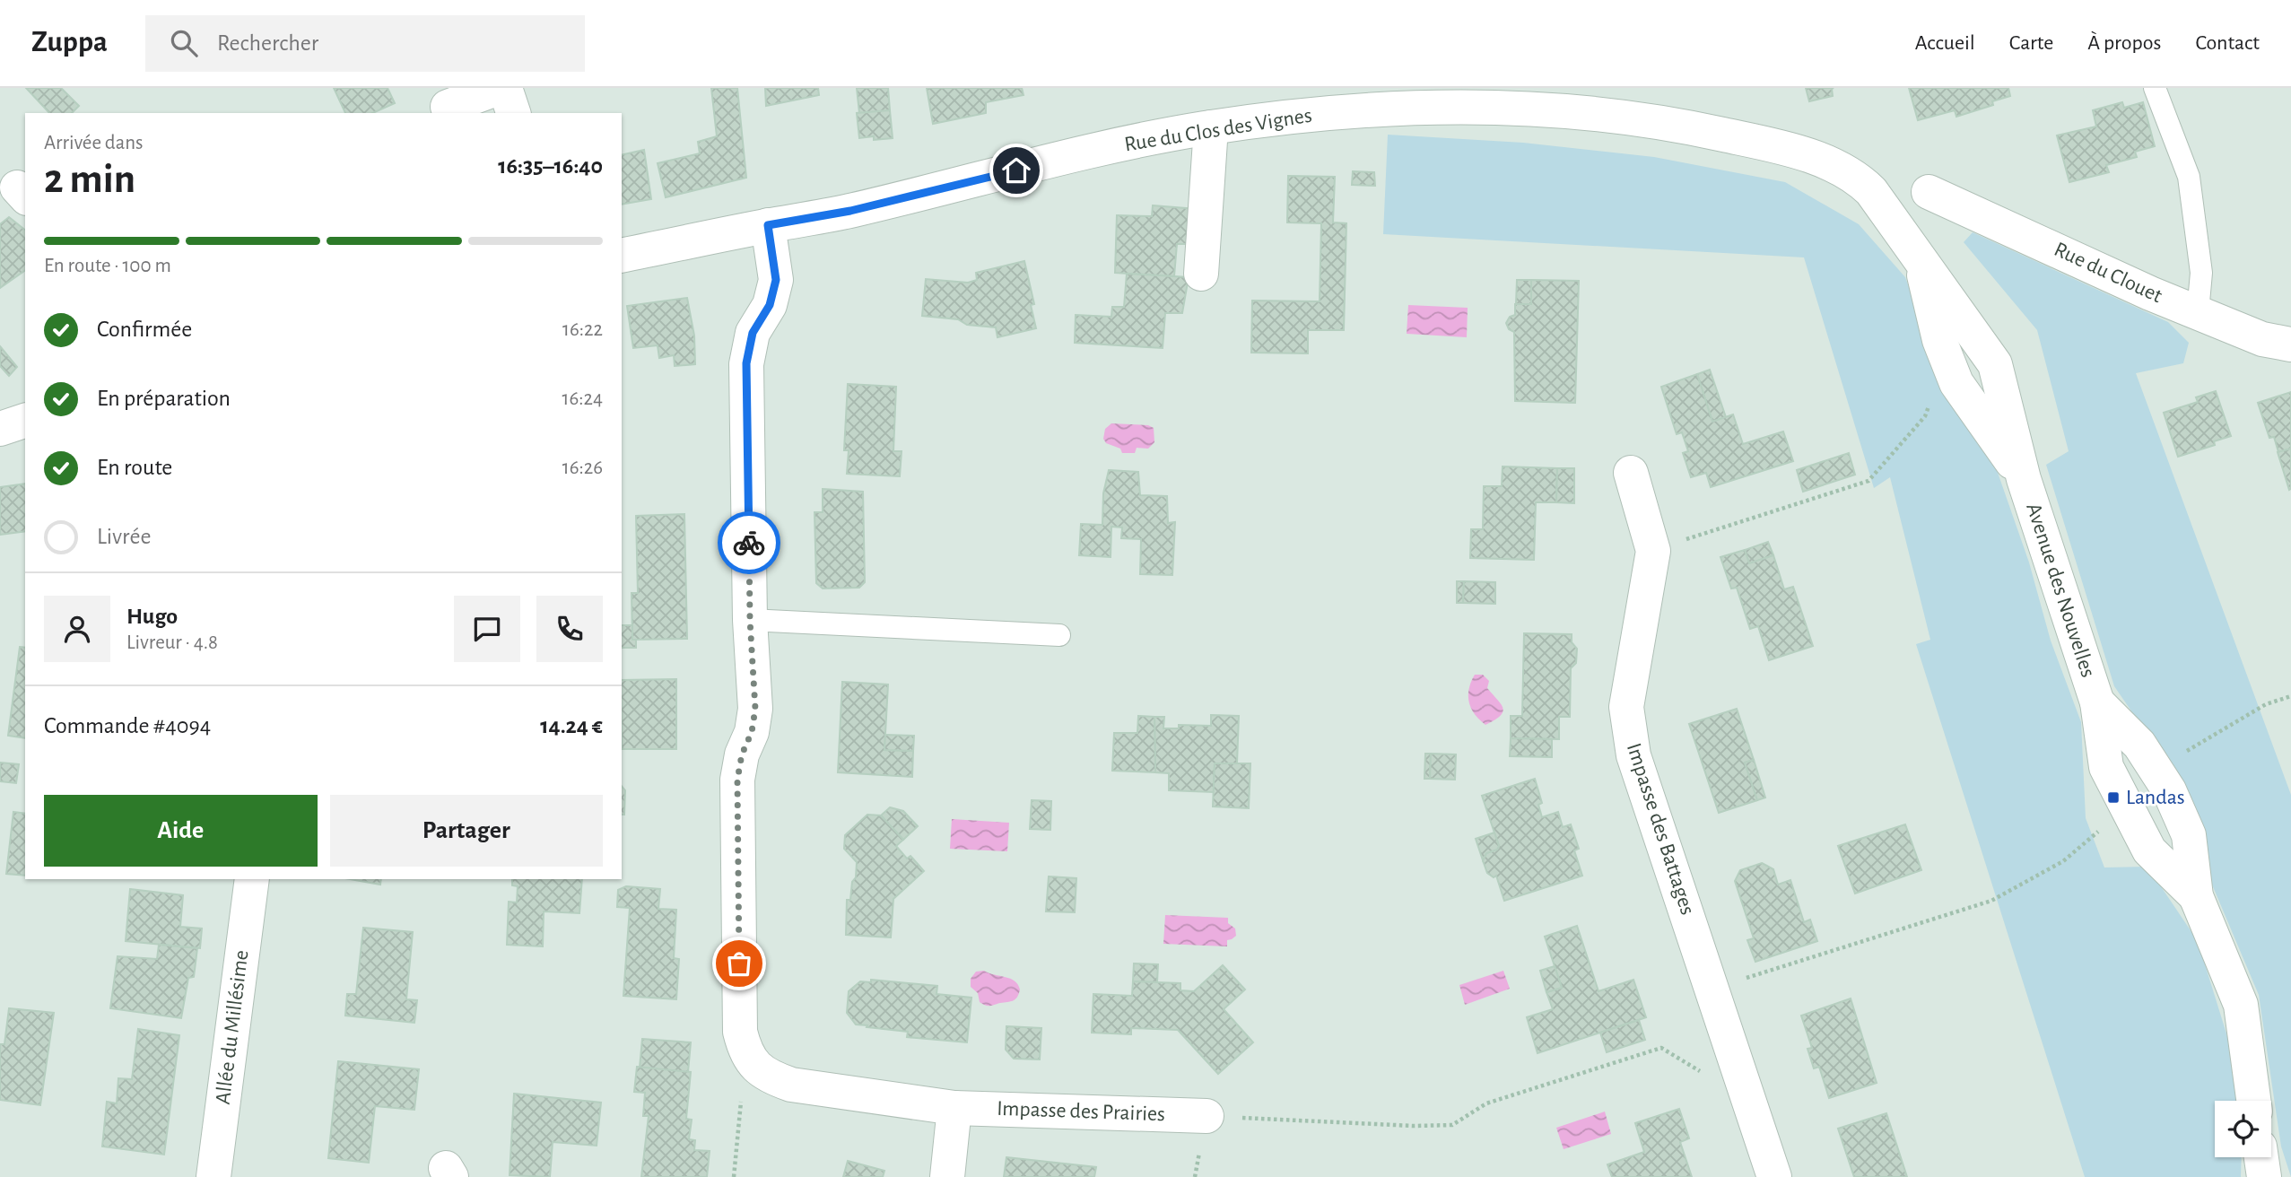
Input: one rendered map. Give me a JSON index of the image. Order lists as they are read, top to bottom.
{
  "streets": {
    "street": [
      "Rue du Clos des Vignes",
      "Rue du Clouet",
      "Avenue des Nouvelles",
      "Impasse des Battages",
      "Allée du Millésime",
      "Impasse des Prairies"
    ]
  },
  "crossings": [
    ["Rue du Clos des Vignes", "Avenue des Nouvelles"]
  ],
  "places": {
    "transit": ["Landas"]
  },
  "page": {
    "header": "Zuppa",
    "search": "Rechercher",
    "nav": [
      "Accueil",
      "Carte",
      "À propos",
      "Contact"
    ],
    "heading": ["2 min", "Arrivée dans", "16:35–16:40"],
    "panel": [
      "Hugo",
      "Livreur · 4.8",
      "Commande #4094",
      "14.24 €"
    ],
    "bar": "En route · 100 m",
    "list": [
      ["Confirmée", "16:22"],
      ["En préparation", "16:24"],
      ["En route", "16:26"],
      "Livrée"
    ],
    "buttons": ["Aide", "Partager"]
  }
}
